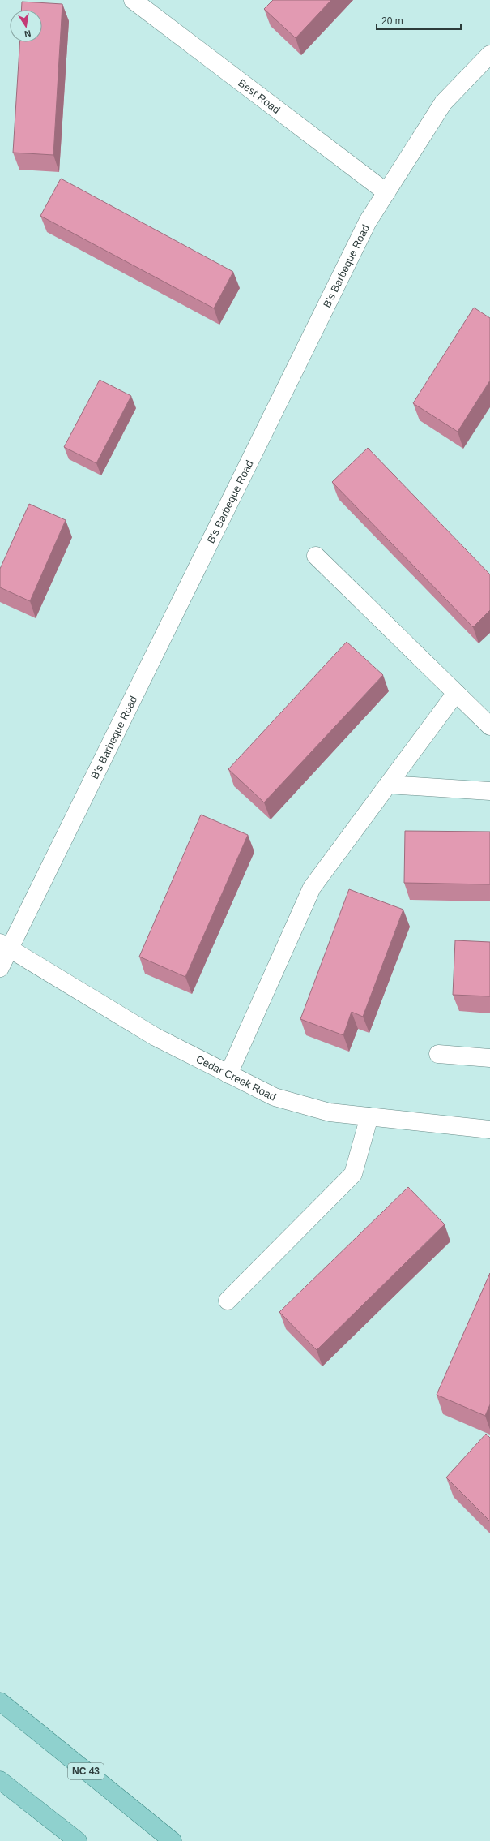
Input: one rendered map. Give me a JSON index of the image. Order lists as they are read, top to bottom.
{
  "streets": {
    "main road": ["NC 43"],
    "street": ["Best Road", "B's Barbeque Road", "Cedar Creek Road"]
  },
  "crossings": [
    ["Best Road", "B's Barbeque Road"],
    ["B's Barbeque Road", "Cedar Creek Road"]
  ],
  "scale_bar": "20 m",
  "north": "bottom"
}
